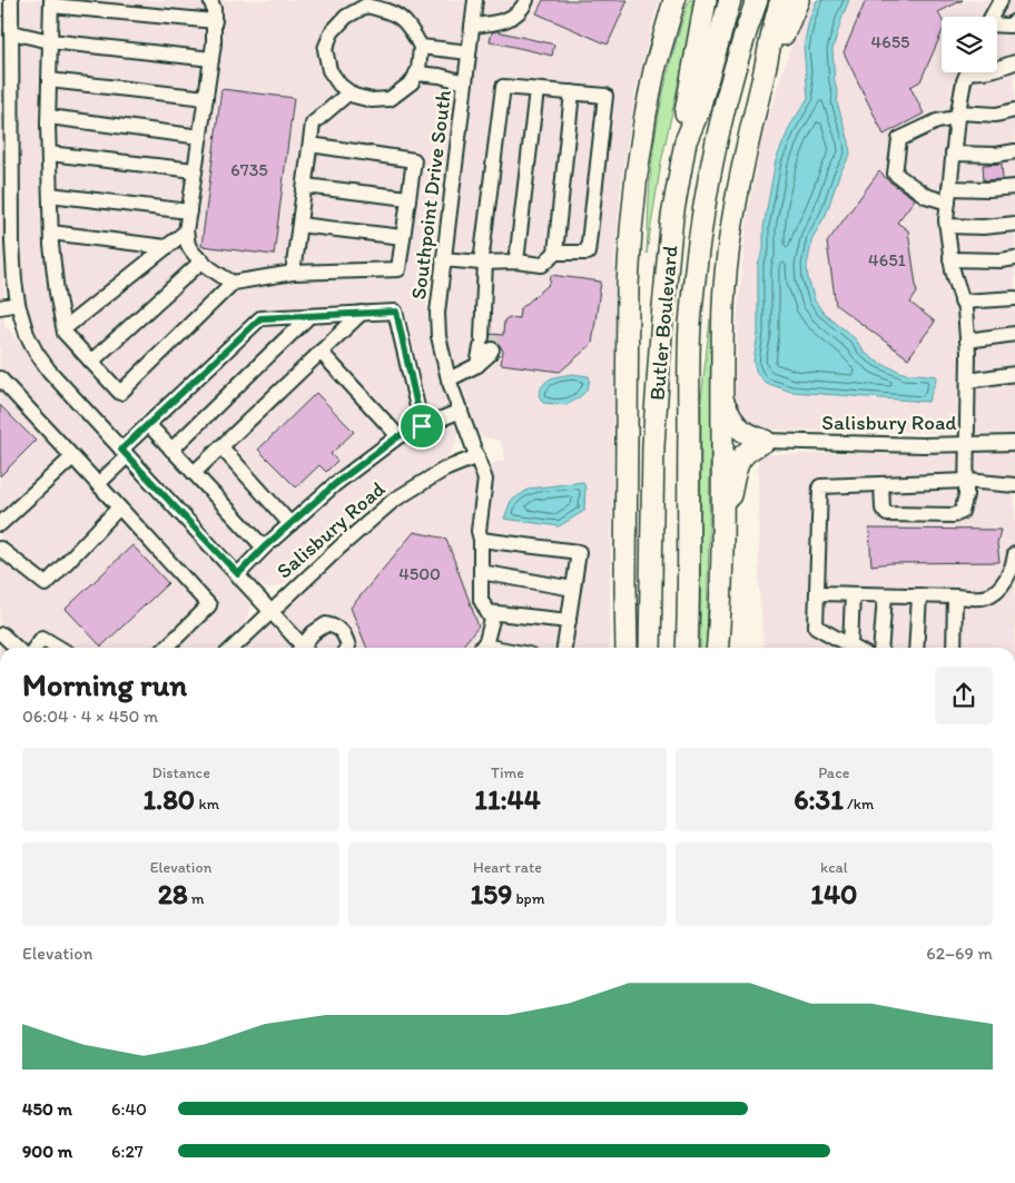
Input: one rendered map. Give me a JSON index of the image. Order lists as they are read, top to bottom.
{
  "streets": {
    "highway": ["Butler Boulevard"],
    "street": ["Southpoint Drive South", "Salisbury Road"]
  },
  "crossings": [
    ["Southpoint Drive South", "Salisbury Road"]
  ],
  "house_numbers": [
    "4655",
    "6735",
    "4651",
    "4500"
  ],
  "page": {
    "heading": ["Morning run", "06:04 · 4 × 450 m"],
    "stats": [
      ["Distance", "1.80 km"],
      ["Time", "11:44"],
      ["Pace", "6:31 /km"],
      ["Elevation", "28 m"],
      ["Heart rate", "159 bpm"],
      ["kcal", "140"]
    ],
    "chart": ["Elevation", "62–69 m"],
    "list": [
      {
        "name": "450 m",
        "note": "6:40"
      },
      {
        "name": "900 m",
        "note": "6:27"
      }
    ]
  }
}
